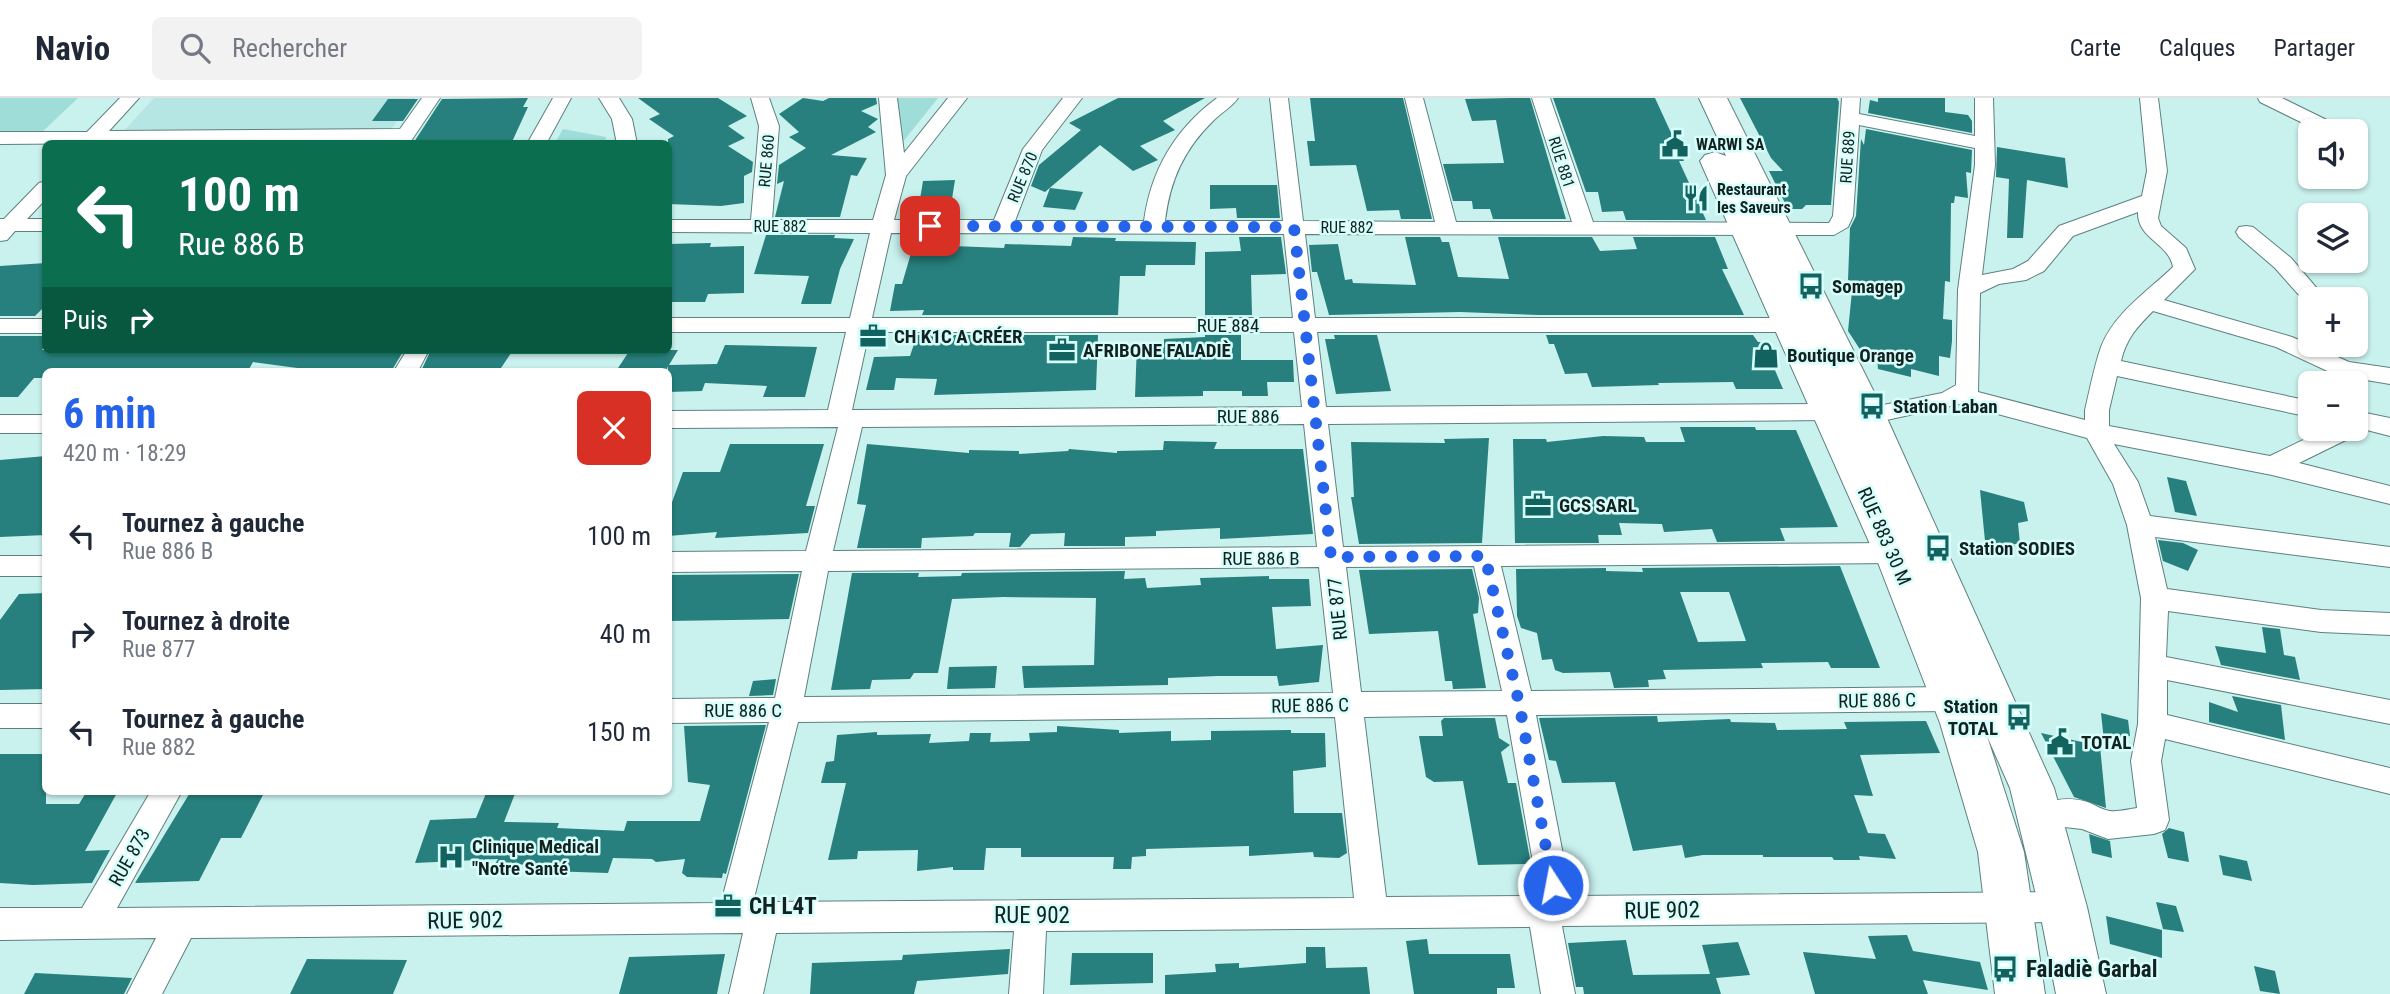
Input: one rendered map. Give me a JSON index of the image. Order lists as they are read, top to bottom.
{
  "streets": {
    "main road": ["RUE 883 30 M"],
    "street": [
      "RUE 889",
      "RUE 860",
      "RUE 881",
      "RUE 870",
      "RUE 882",
      "RUE 884",
      "RUE 886",
      "RUE 886 B",
      "RUE 877",
      "RUE 886 C",
      "RUE 873",
      "RUE 902"
    ]
  },
  "crossings": [
    ["RUE 889", "RUE 882"],
    ["RUE 860", "RUE 882"],
    ["RUE 881", "RUE 882"],
    ["RUE 870", "RUE 882"],
    ["RUE 882", "RUE 883 30 M"],
    ["RUE 882", "RUE 877"],
    ["RUE 884", "RUE 883 30 M"],
    ["RUE 884", "RUE 877"],
    ["RUE 886", "RUE 883 30 M"],
    ["RUE 886", "RUE 877"],
    ["RUE 883 30 M", "RUE 886 B"],
    ["RUE 883 30 M", "RUE 886 C"],
    ["RUE 883 30 M", "RUE 902"],
    ["RUE 886 B", "RUE 877"],
    ["RUE 877", "RUE 886 C"],
    ["RUE 877", "RUE 902"],
    ["RUE 873", "RUE 902"]
  ],
  "places": {
    "public building": ["WARWI SA", "TOTAL"],
    "restaurant": ["Restaurant les Saveurs"],
    "bus stop": [
      "Somagep",
      "Station Laban",
      "Station SODIES",
      "Station TOTAL",
      "Faladiè Garbal"
    ],
    "office": [
      "CH K1C A CRÉER",
      "AFRIBONE FALADIÈ",
      "GCS SARL",
      "CH L4T"
    ],
    "shop": ["Boutique Orange"],
    "hospital": ["Clinique Medical \"Notre Santé"]
  },
  "page": {
    "header": "Navio",
    "search": "Rechercher",
    "nav": ["Carte", "Calques", "Partager"],
    "map_buttons": ["+", "−"],
    "turn": ["100 m", "Rue 886 B"],
    "then": "Puis",
    "heading": ["6 min", "420 m · 18:29"],
    "list": [
      {
        "name": "Tournez à gauche",
        "note": "Rue 886 B",
        "value": "100 m"
      },
      {
        "name": "Tournez à droite",
        "note": "Rue 877",
        "value": "40 m"
      },
      {
        "name": "Tournez à gauche",
        "note": "Rue 882",
        "value": "150 m"
      }
    ]
  }
}
